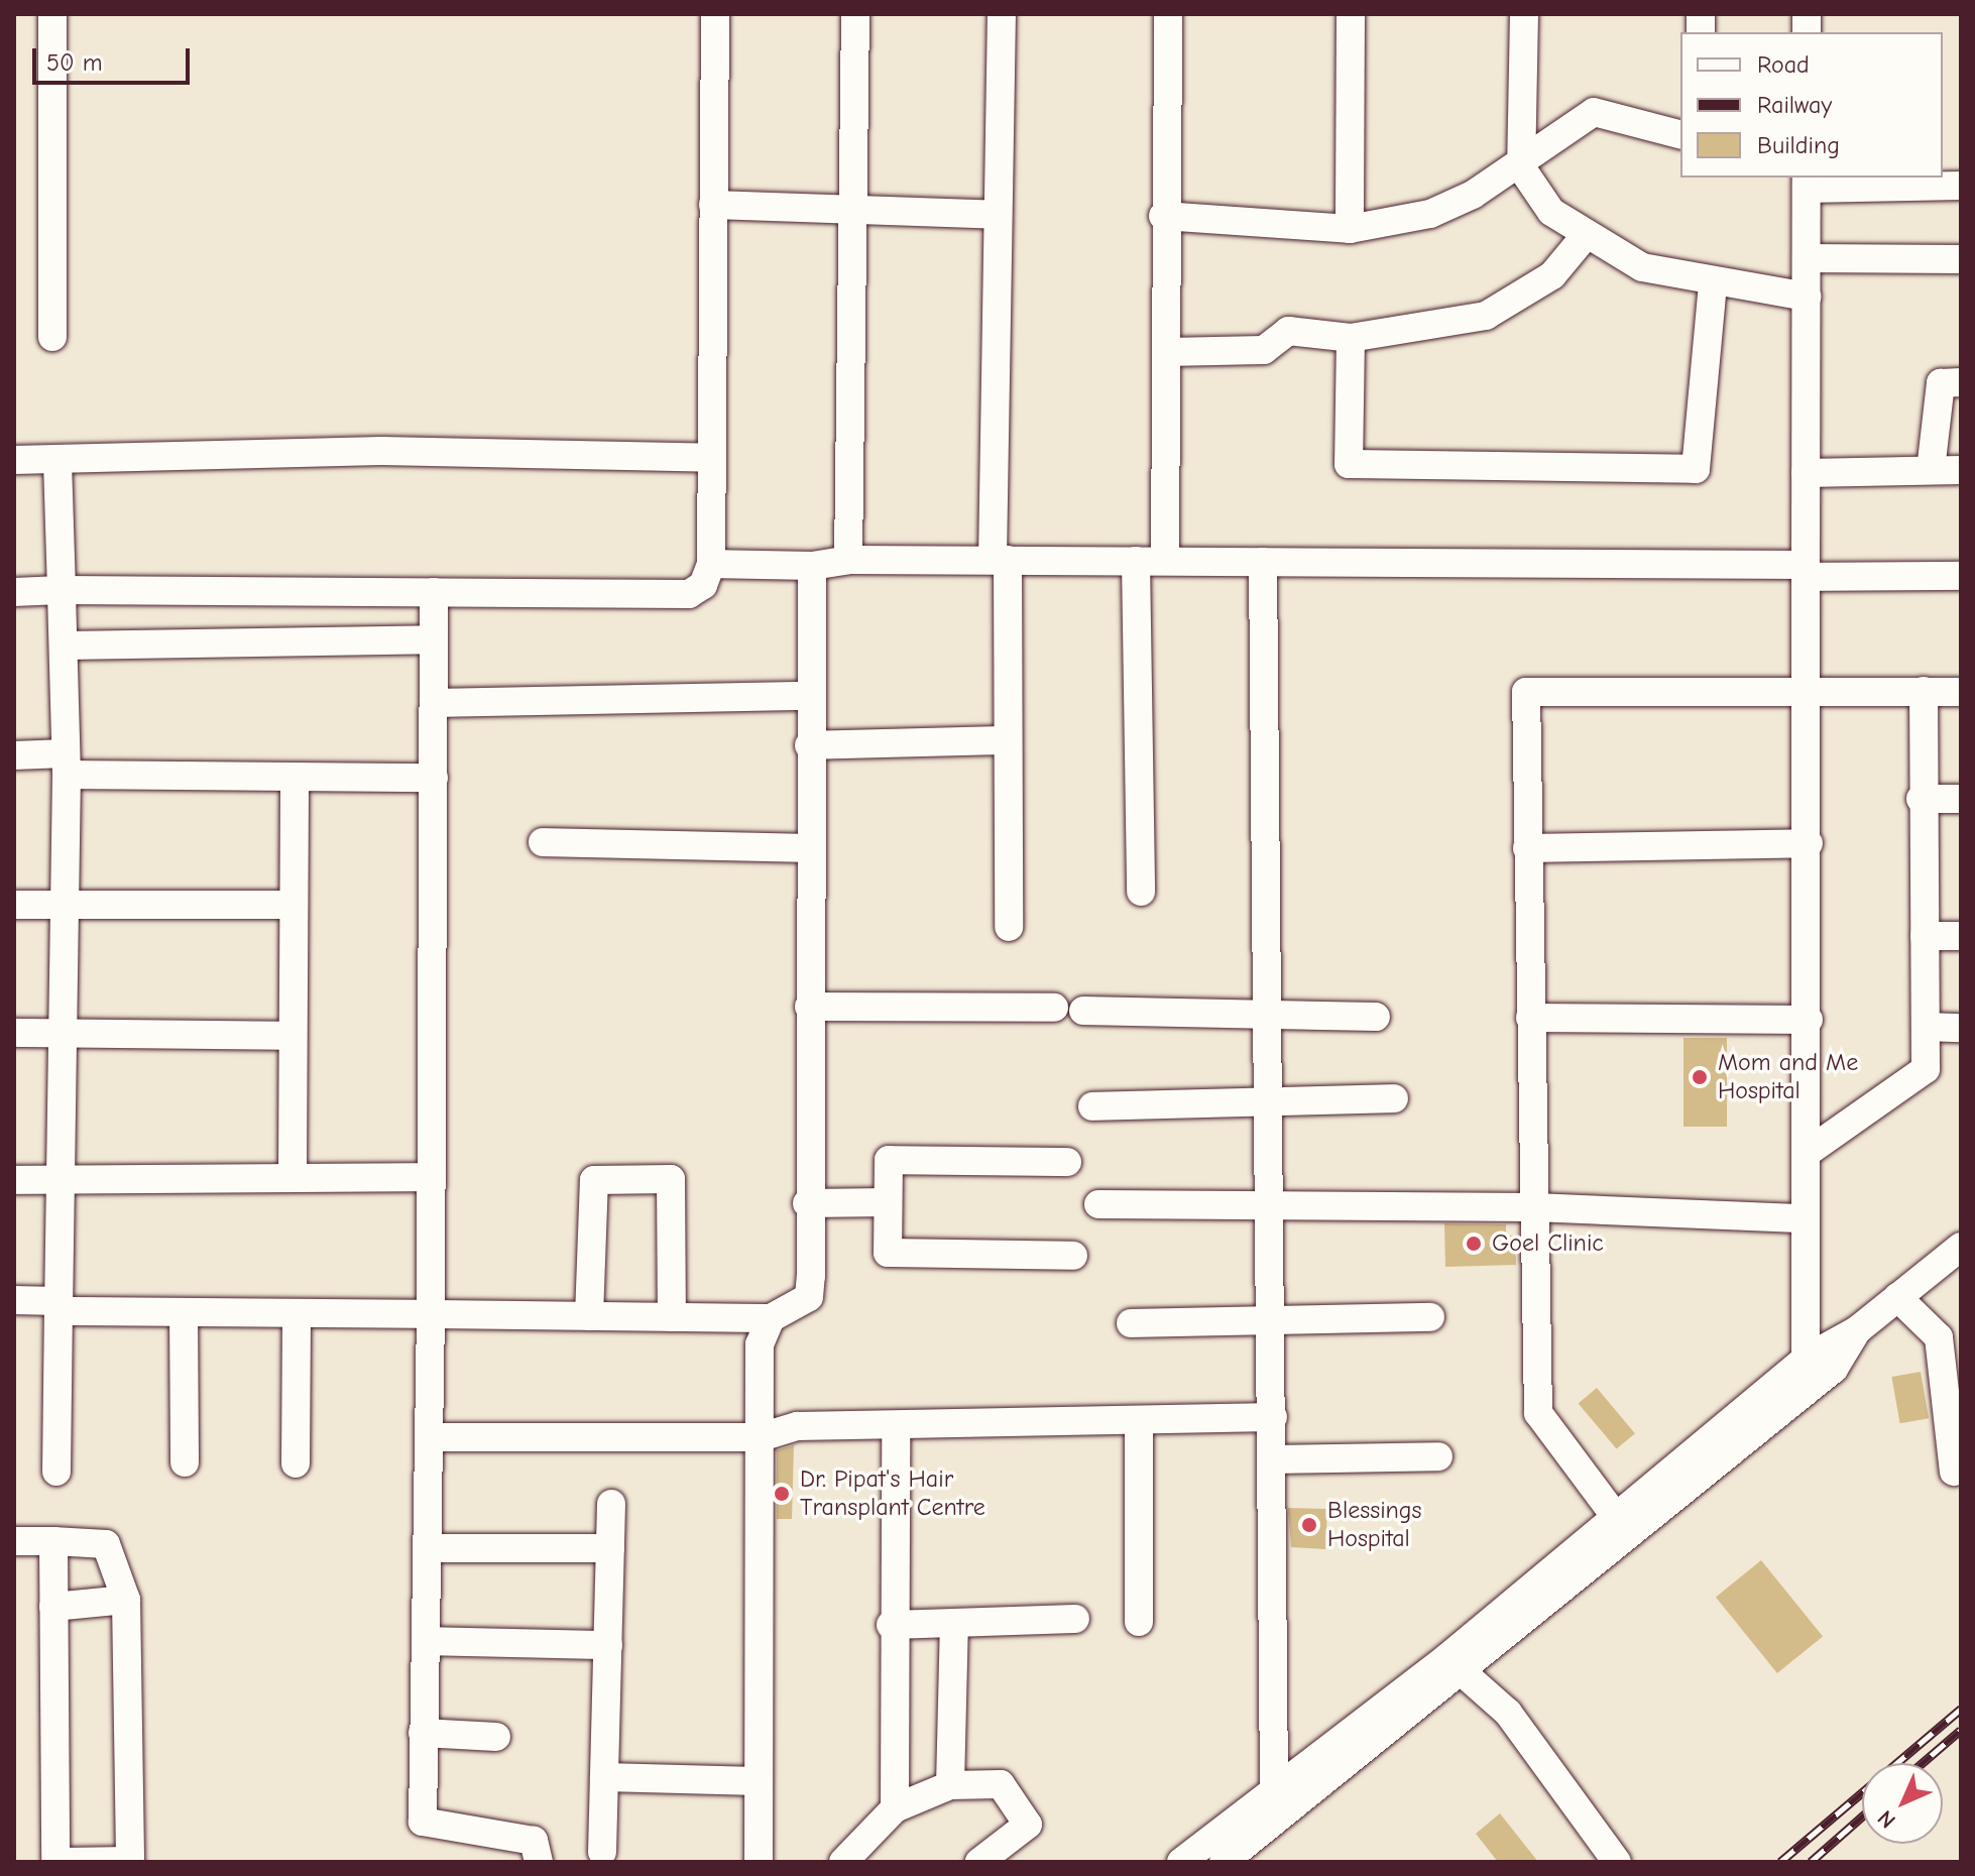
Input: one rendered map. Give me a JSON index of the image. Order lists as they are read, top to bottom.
{
  "places": [
    "Mom and Me Hospital",
    "Goel Clinic",
    "Dr. Pipat's Hair Transplant Centre",
    "Blessings Hospital"
  ],
  "legend": ["Road", "Railway", "Building"],
  "scale_bar": "50 m",
  "north": "bottom left"
}
